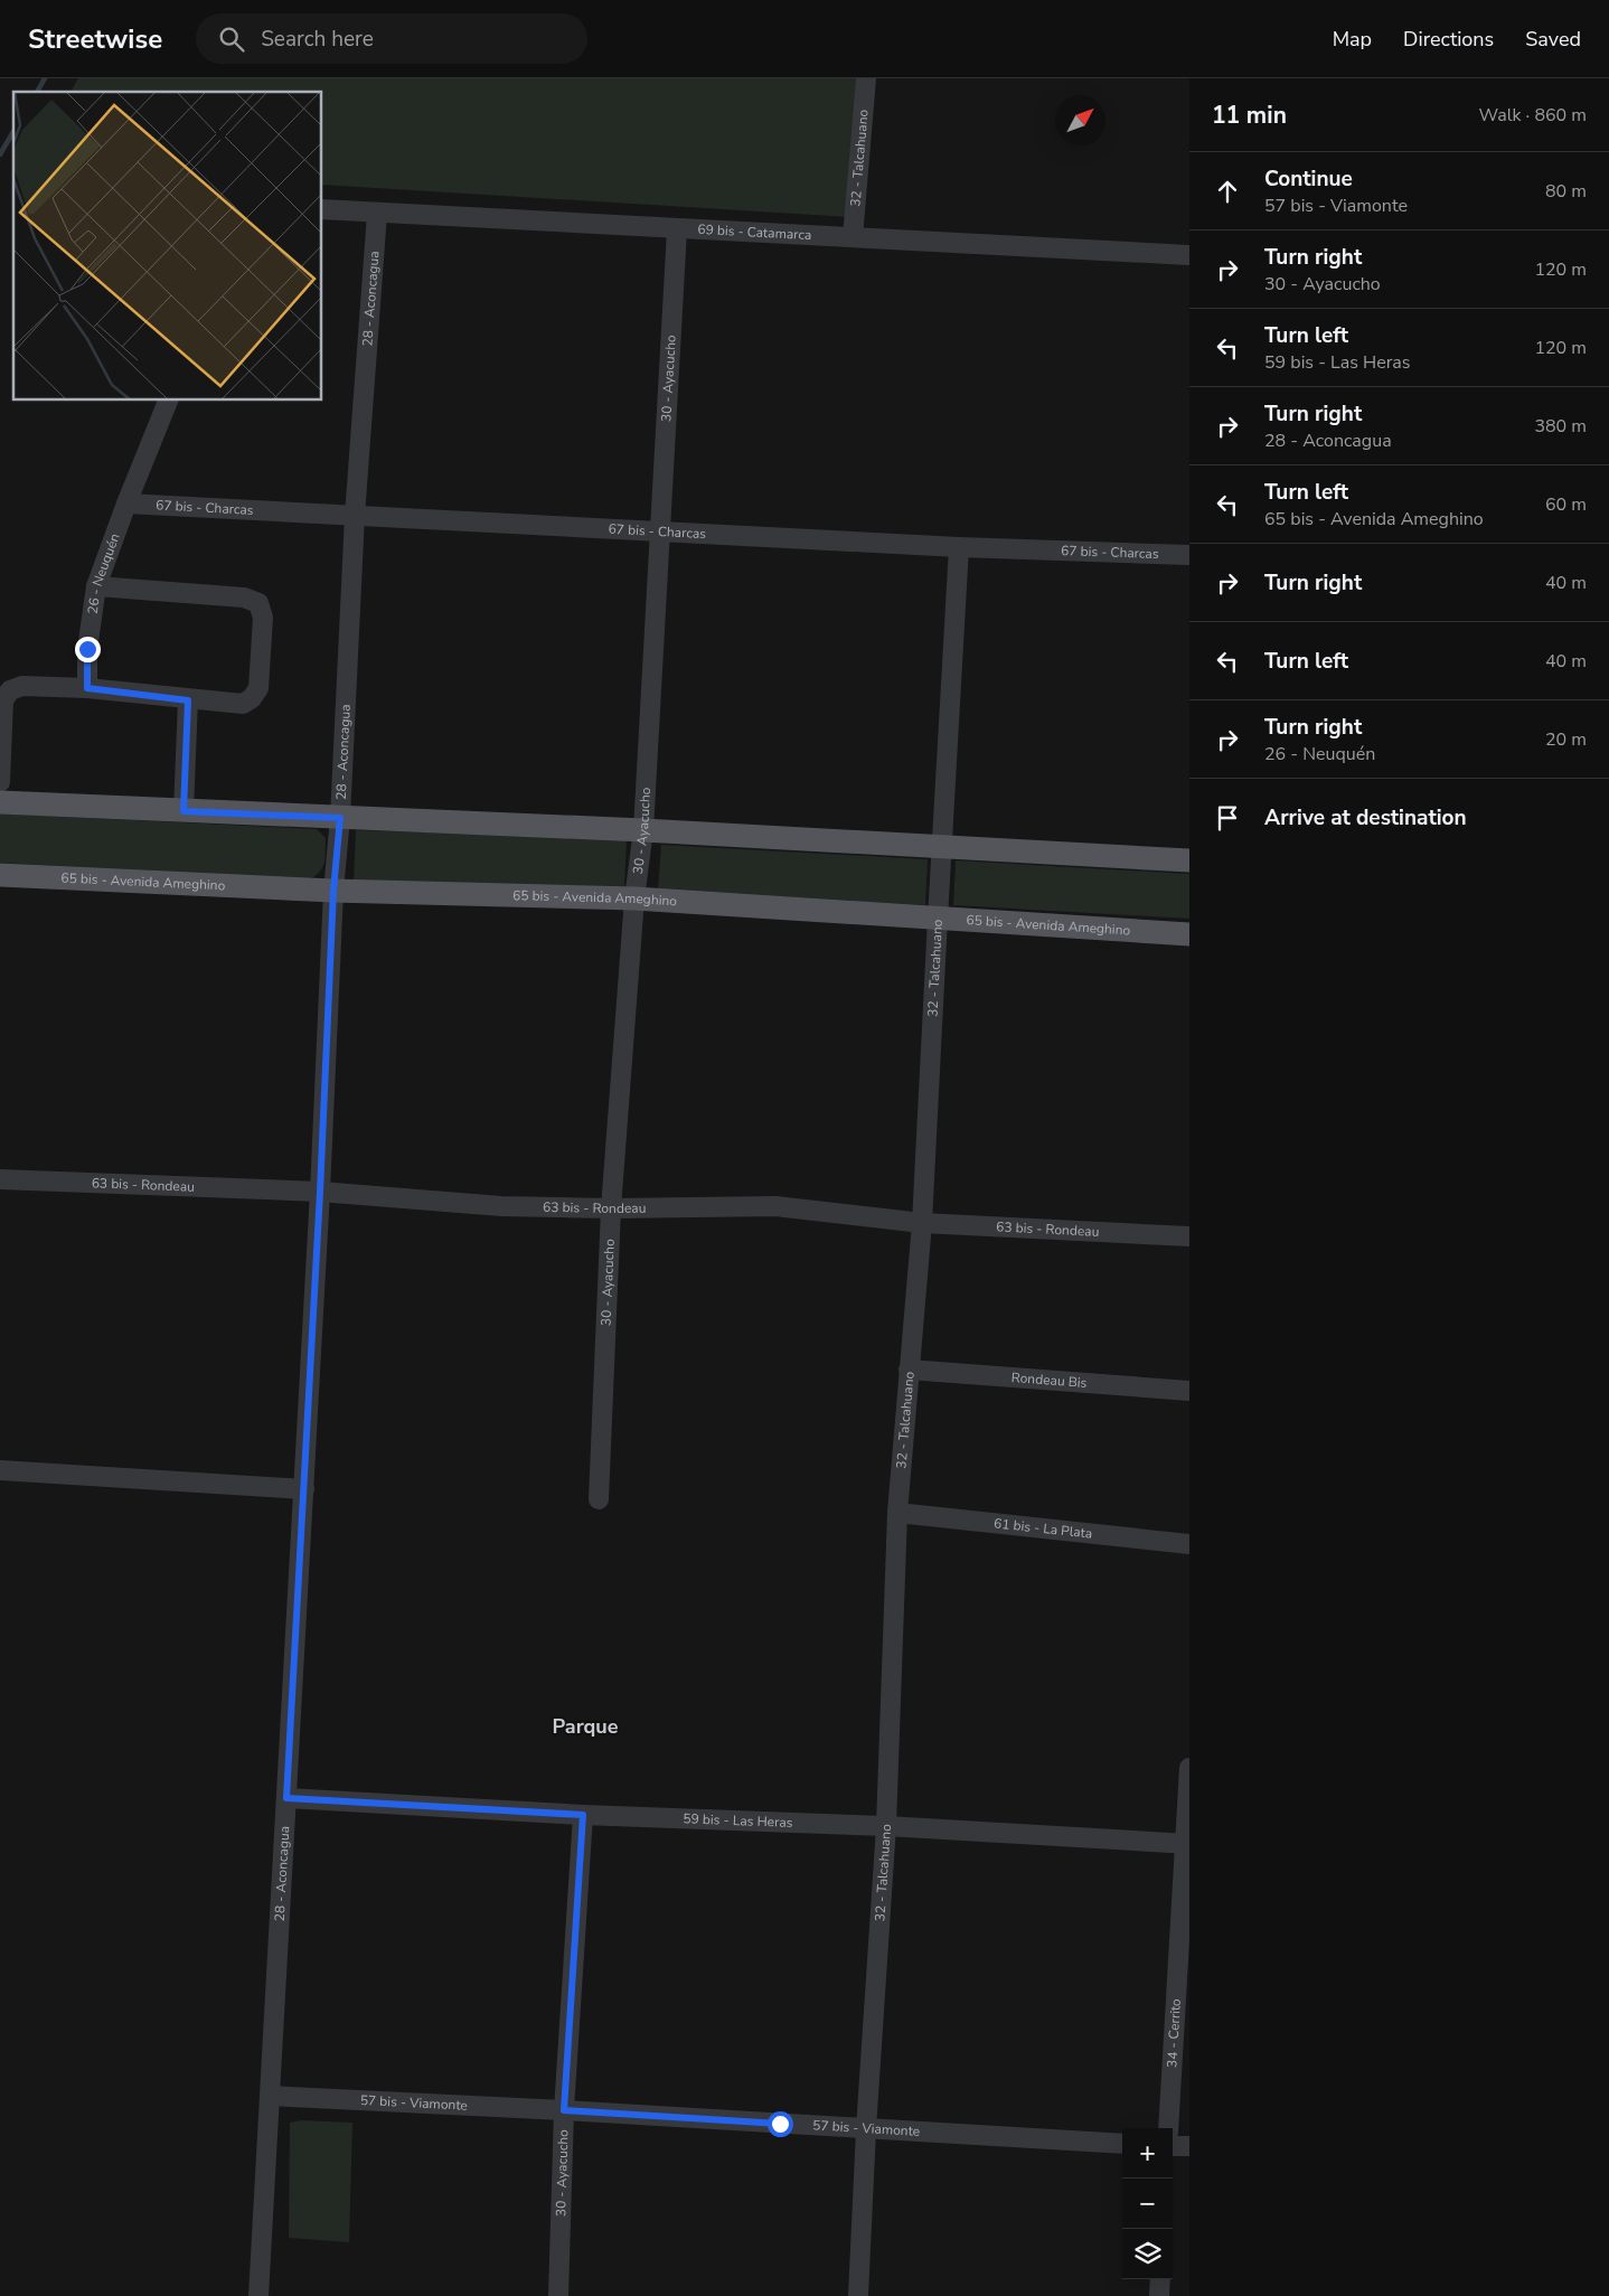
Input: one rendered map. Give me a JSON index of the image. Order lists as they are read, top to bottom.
{
  "streets": {
    "main road": ["65 bis - Avenida Ameghino"],
    "street": [
      "32 - Talcahuano",
      "69 bis - Catamarca",
      "28 - Aconcagua",
      "30 - Ayacucho",
      "67 bis - Charcas",
      "26 - Neuquén",
      "63 bis - Rondeau",
      "Rondeau Bis",
      "61 bis - La Plata",
      "59 bis - Las Heras",
      "34 - Cerrito",
      "57 bis - Viamonte"
    ]
  },
  "crossings": [
    ["32 - Talcahuano", "69 bis - Catamarca"],
    ["32 - Talcahuano", "67 bis - Charcas"],
    ["32 - Talcahuano", "65 bis - Avenida Ameghino"],
    ["32 - Talcahuano", "63 bis - Rondeau"],
    ["32 - Talcahuano", "Rondeau Bis"],
    ["32 - Talcahuano", "61 bis - La Plata"],
    ["32 - Talcahuano", "59 bis - Las Heras"],
    ["32 - Talcahuano", "57 bis - Viamonte"],
    ["69 bis - Catamarca", "28 - Aconcagua"],
    ["69 bis - Catamarca", "30 - Ayacucho"],
    ["28 - Aconcagua", "67 bis - Charcas"],
    ["28 - Aconcagua", "65 bis - Avenida Ameghino"],
    ["28 - Aconcagua", "63 bis - Rondeau"],
    ["28 - Aconcagua", "59 bis - Las Heras"],
    ["28 - Aconcagua", "57 bis - Viamonte"],
    ["30 - Ayacucho", "67 bis - Charcas"],
    ["30 - Ayacucho", "65 bis - Avenida Ameghino"],
    ["30 - Ayacucho", "63 bis - Rondeau"],
    ["30 - Ayacucho", "59 bis - Las Heras"],
    ["30 - Ayacucho", "57 bis - Viamonte"],
    ["67 bis - Charcas", "26 - Neuquén"],
    ["59 bis - Las Heras", "34 - Cerrito"]
  ],
  "districts": ["Parque"],
  "north": "top right",
  "page": {
    "header": "Streetwise",
    "search": "Search here",
    "nav": ["Map", "Directions", "Saved"],
    "heading": ["11 min", "Walk · 860 m"],
    "list": [
      ["Continue", "57 bis - Viamonte", "80 m"],
      ["Turn right", "30 - Ayacucho", "120 m"],
      ["Turn left", "59 bis - Las Heras", "120 m"],
      ["Turn right", "28 - Aconcagua", "380 m"],
      ["Turn left", "65 bis - Avenida Ameghino", "60 m"],
      ["Turn right", "40 m"],
      ["Turn left", "40 m"],
      ["Turn right", "26 - Neuquén", "20 m"],
      "Arrive at destination"
    ],
    "map_buttons": ["+", "−"]
  }
}
